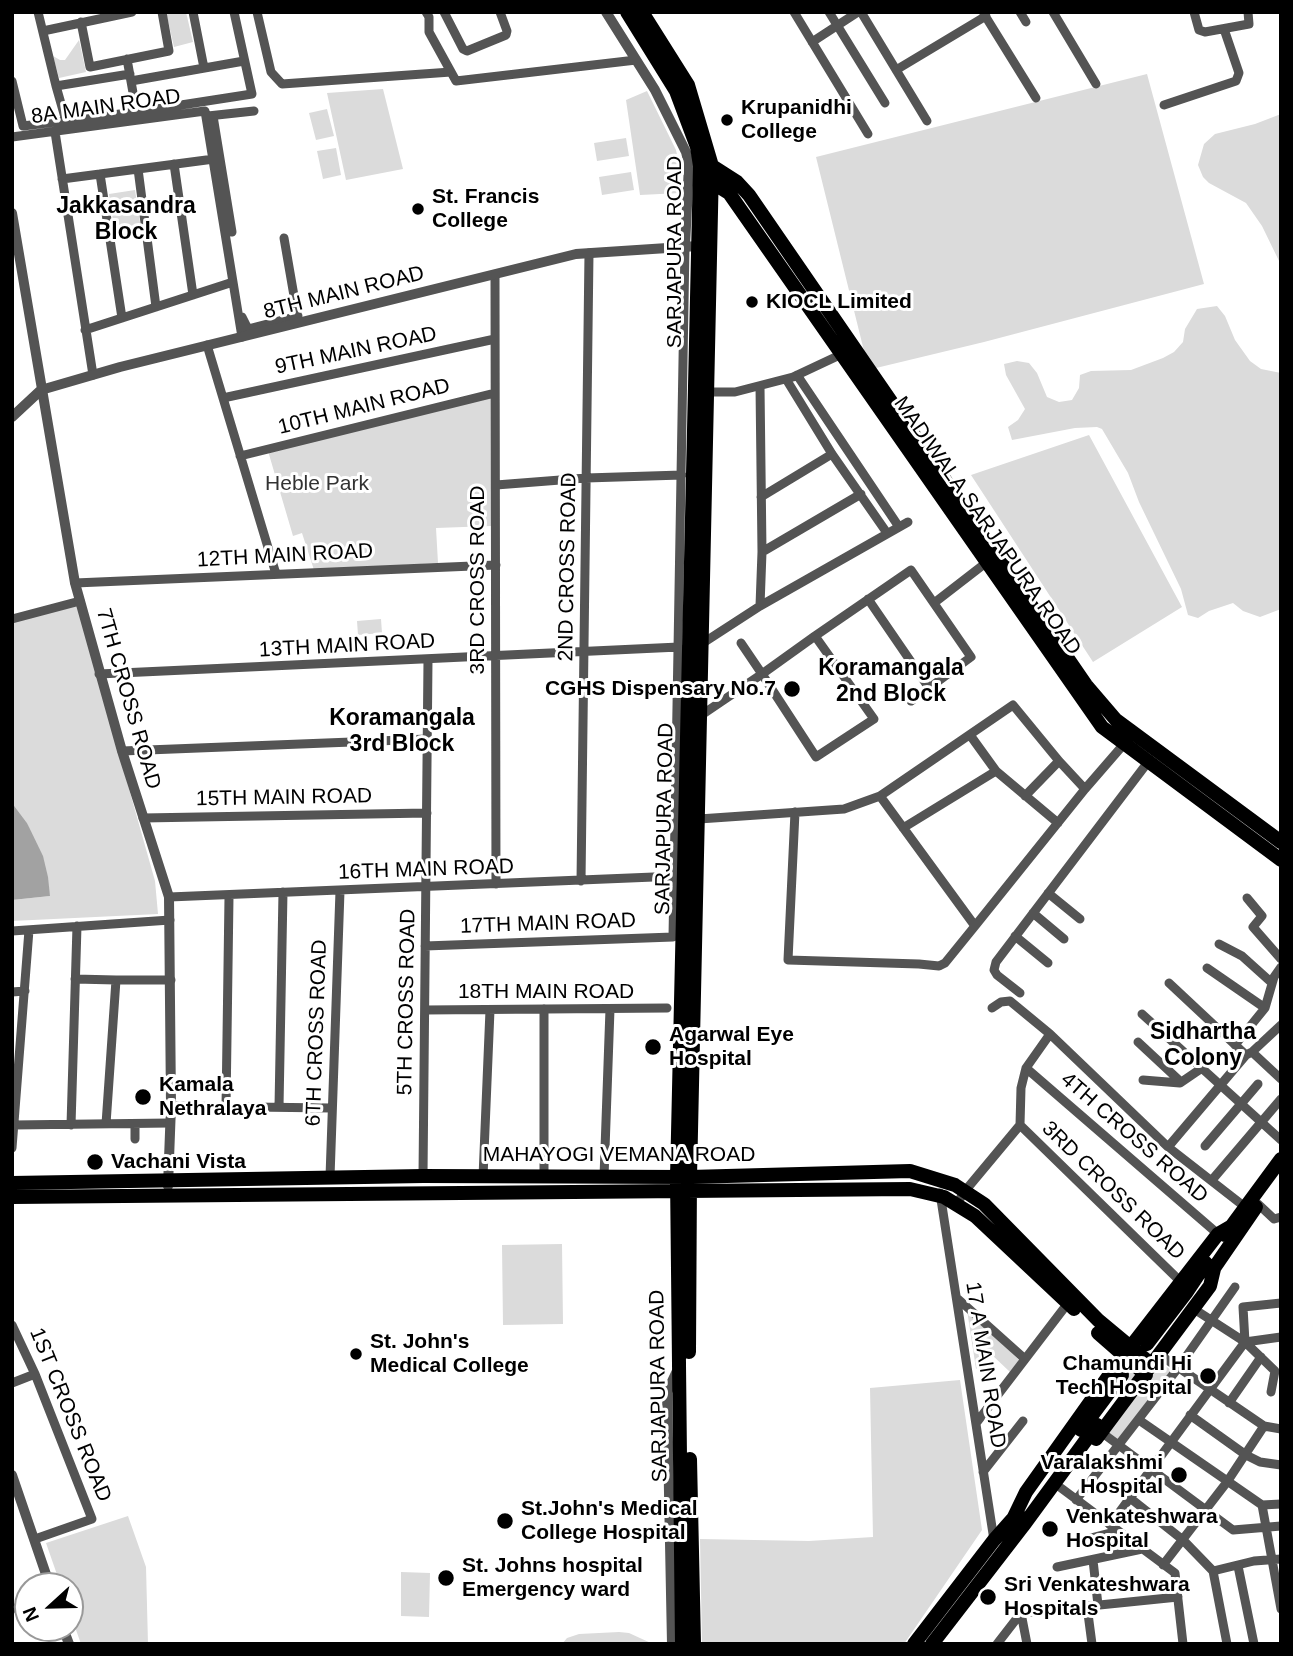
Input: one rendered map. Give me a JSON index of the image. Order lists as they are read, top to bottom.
{
  "streets": {
    "main road": ["SARJAPURA ROAD", "MADIWALA SARJAPURA ROAD", "MAHAYOGI VEMANA ROAD"],
    "street": [
      "8A MAIN ROAD",
      "8TH MAIN ROAD",
      "9TH MAIN ROAD",
      "10TH MAIN ROAD",
      "12TH MAIN ROAD",
      "2ND CROSS ROAD",
      "3RD CROSS ROAD",
      "13TH MAIN ROAD",
      "7TH CROSS ROAD",
      "15TH MAIN ROAD",
      "16TH MAIN ROAD",
      "17TH MAIN ROAD",
      "18TH MAIN ROAD",
      "5TH CROSS ROAD",
      "6TH CROSS ROAD",
      "4TH CROSS ROAD",
      "17 A MAIN ROAD",
      "1ST CROSS ROAD"
    ]
  },
  "crossings": [
    ["SARJAPURA ROAD", "8TH MAIN ROAD"],
    ["SARJAPURA ROAD", "MADIWALA SARJAPURA ROAD"],
    ["SARJAPURA ROAD", "13TH MAIN ROAD"],
    ["SARJAPURA ROAD", "16TH MAIN ROAD"],
    ["SARJAPURA ROAD", "17TH MAIN ROAD"],
    ["SARJAPURA ROAD", "18TH MAIN ROAD"],
    ["SARJAPURA ROAD", "MAHAYOGI VEMANA ROAD"],
    ["8TH MAIN ROAD", "2ND CROSS ROAD"],
    ["8TH MAIN ROAD", "3RD CROSS ROAD"],
    ["8TH MAIN ROAD", "7TH CROSS ROAD"],
    ["9TH MAIN ROAD", "3RD CROSS ROAD"],
    ["10TH MAIN ROAD", "3RD CROSS ROAD"],
    ["12TH MAIN ROAD", "3RD CROSS ROAD"],
    ["12TH MAIN ROAD", "7TH CROSS ROAD"],
    ["2ND CROSS ROAD", "13TH MAIN ROAD"],
    ["2ND CROSS ROAD", "16TH MAIN ROAD"],
    ["3RD CROSS ROAD", "13TH MAIN ROAD"],
    ["3RD CROSS ROAD", "16TH MAIN ROAD"],
    ["13TH MAIN ROAD", "7TH CROSS ROAD"],
    ["13TH MAIN ROAD", "5TH CROSS ROAD"],
    ["7TH CROSS ROAD", "15TH MAIN ROAD"],
    ["7TH CROSS ROAD", "16TH MAIN ROAD"],
    ["7TH CROSS ROAD", "MAHAYOGI VEMANA ROAD"],
    ["15TH MAIN ROAD", "5TH CROSS ROAD"],
    ["16TH MAIN ROAD", "5TH CROSS ROAD"],
    ["16TH MAIN ROAD", "6TH CROSS ROAD"],
    ["17TH MAIN ROAD", "5TH CROSS ROAD"],
    ["18TH MAIN ROAD", "5TH CROSS ROAD"],
    ["5TH CROSS ROAD", "MAHAYOGI VEMANA ROAD"],
    ["6TH CROSS ROAD", "MAHAYOGI VEMANA ROAD"],
    ["MAHAYOGI VEMANA ROAD", "17 A MAIN ROAD"]
  ],
  "districts": [
    "Jakkasandra Block",
    "Koramangala 2nd Block",
    "Koramangala 3rd Block",
    "Sidhartha Colony"
  ],
  "parks": ["Heble Park"],
  "places": [
    "Krupanidhi College",
    "St. Francis College",
    "KIOCL Limited",
    "CGHS Dispensary No.7",
    "Agarwal Eye Hospital",
    "Kamala Nethralaya",
    "Vachani Vista",
    "St. John's Medical College",
    "Chamundi Hi Tech Hospital",
    "Varalakshmi Hospital",
    "St.John's Medical College Hospital",
    "Venkateshwara Hospital",
    "St. Johns hospital Emergency ward",
    "Sri Venkateshwara Hospitals"
  ],
  "north": "left"
}
